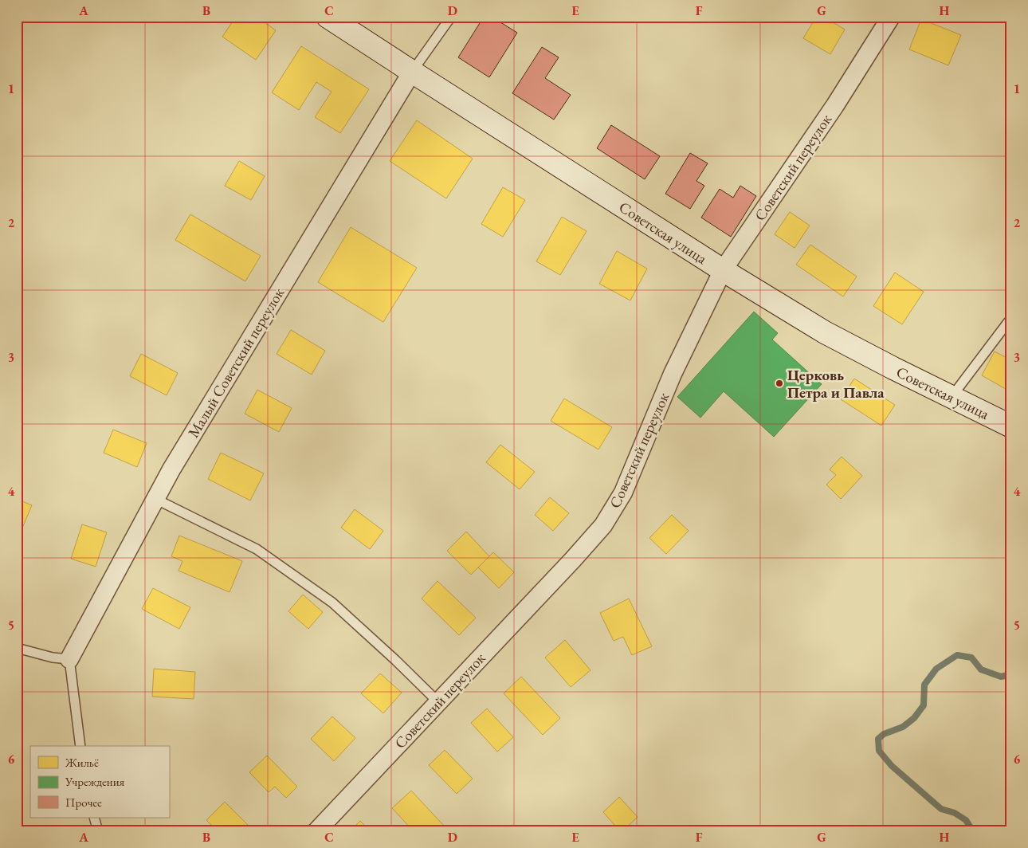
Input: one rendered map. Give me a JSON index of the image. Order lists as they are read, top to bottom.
{
  "streets": {
    "main road": ["Советская улица"],
    "street": ["Советский переулок", "Малый Советский переулок"]
  },
  "crossings": [
    ["Советский переулок", "Советская улица"],
    ["Советская улица", "Малый Советский переулок"]
  ],
  "places": ["Церковь Петра и Павла"],
  "legend": ["Жильё", "Учреждения", "Прочее"],
  "grid": {
    "columns": [
      "A",
      "B",
      "C",
      "D",
      "E",
      "F",
      "G",
      "H"
    ],
    "rows": [
      "1",
      "2",
      "3",
      "4",
      "5",
      "6"
    ]
  }
}
